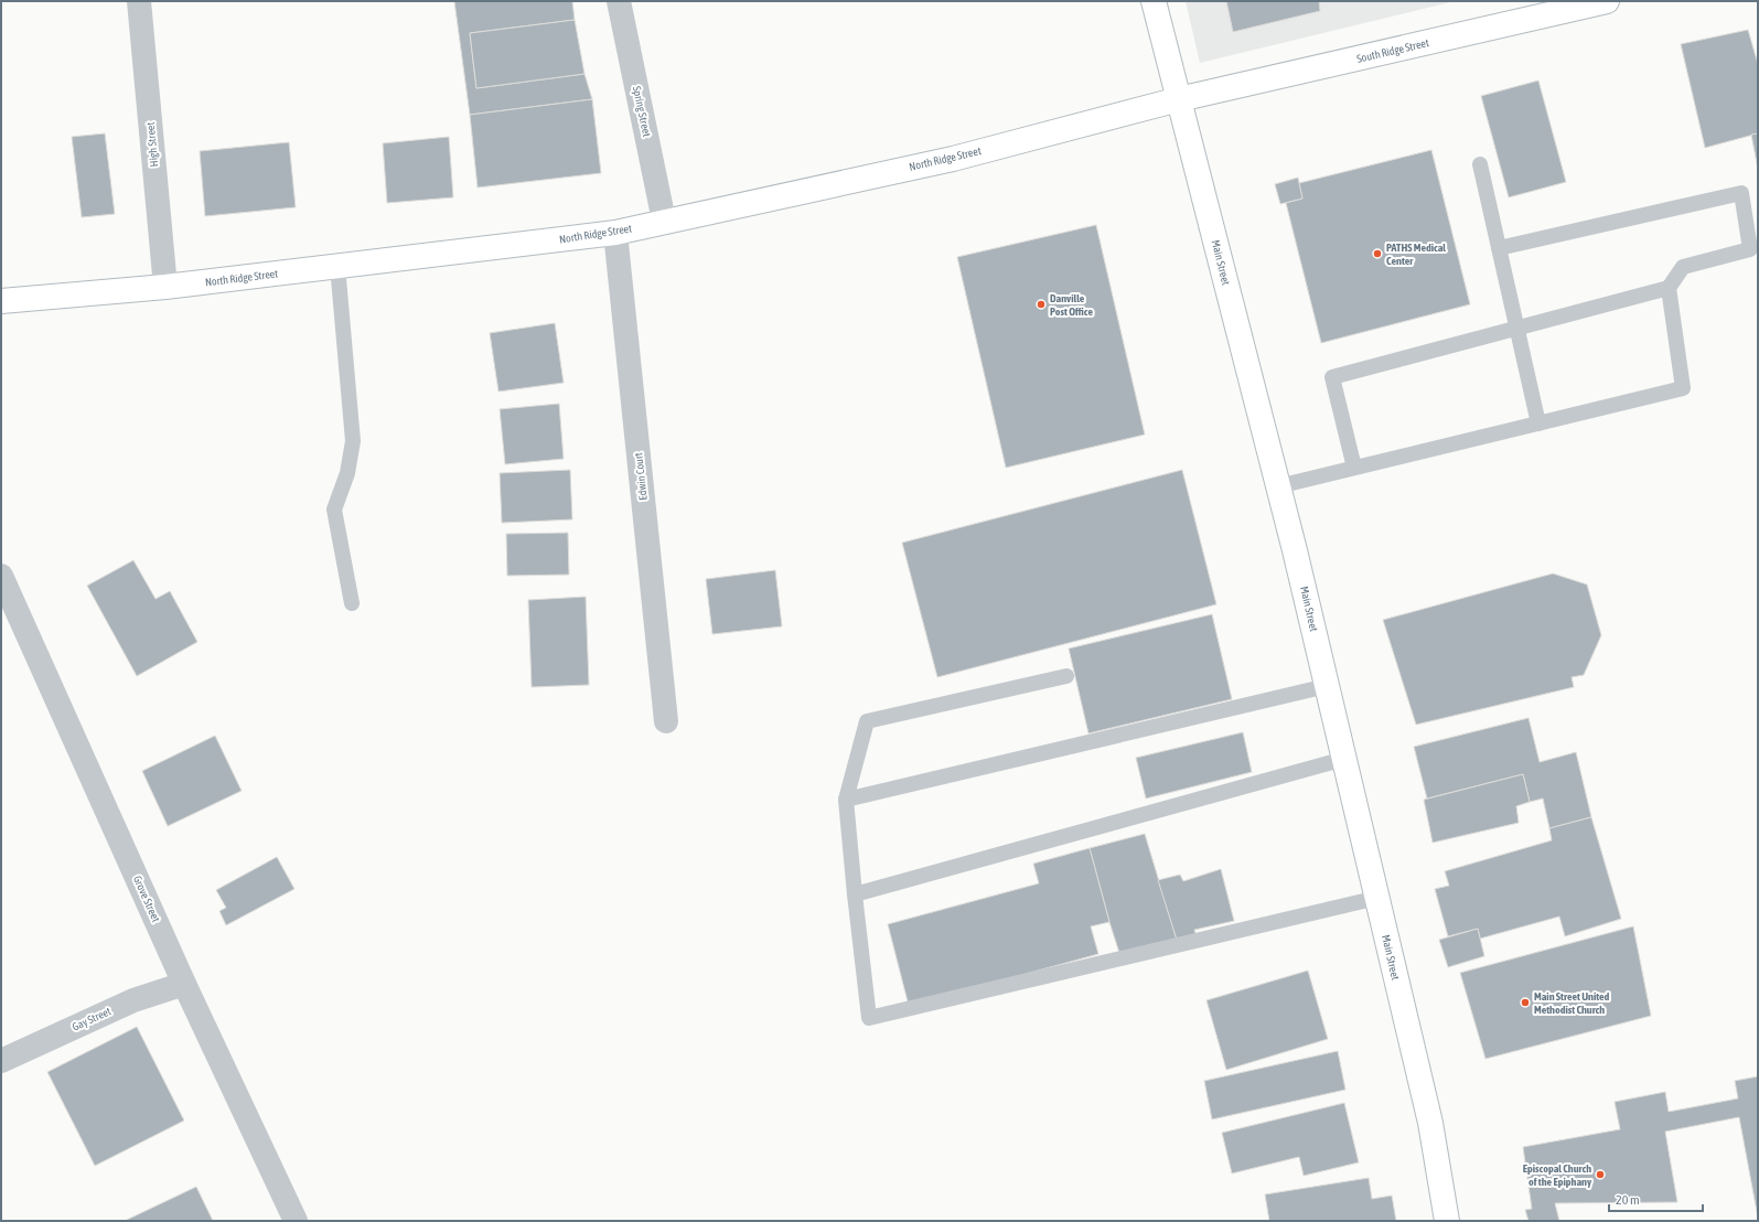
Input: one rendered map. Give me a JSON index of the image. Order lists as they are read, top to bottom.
{
  "streets": {
    "main road": ["South Ridge Street", "North Ridge Street", "Main Street"],
    "street": [
      "Spring Street",
      "High Street",
      "Edwin Court",
      "Grove Street",
      "Gay Street"
    ]
  },
  "crossings": [
    ["South Ridge Street", "North Ridge Street"],
    ["South Ridge Street", "Main Street"],
    ["Spring Street", "North Ridge Street"],
    ["High Street", "North Ridge Street"],
    ["North Ridge Street", "Main Street"],
    ["North Ridge Street", "Edwin Court"],
    ["Grove Street", "Gay Street"]
  ],
  "places": [
    "PATHS Medical Center",
    "Danville Post Office",
    "Main Street United Methodist Church",
    "Episcopal Church of the Epiphany"
  ],
  "scale_bar": "20 m"
}
